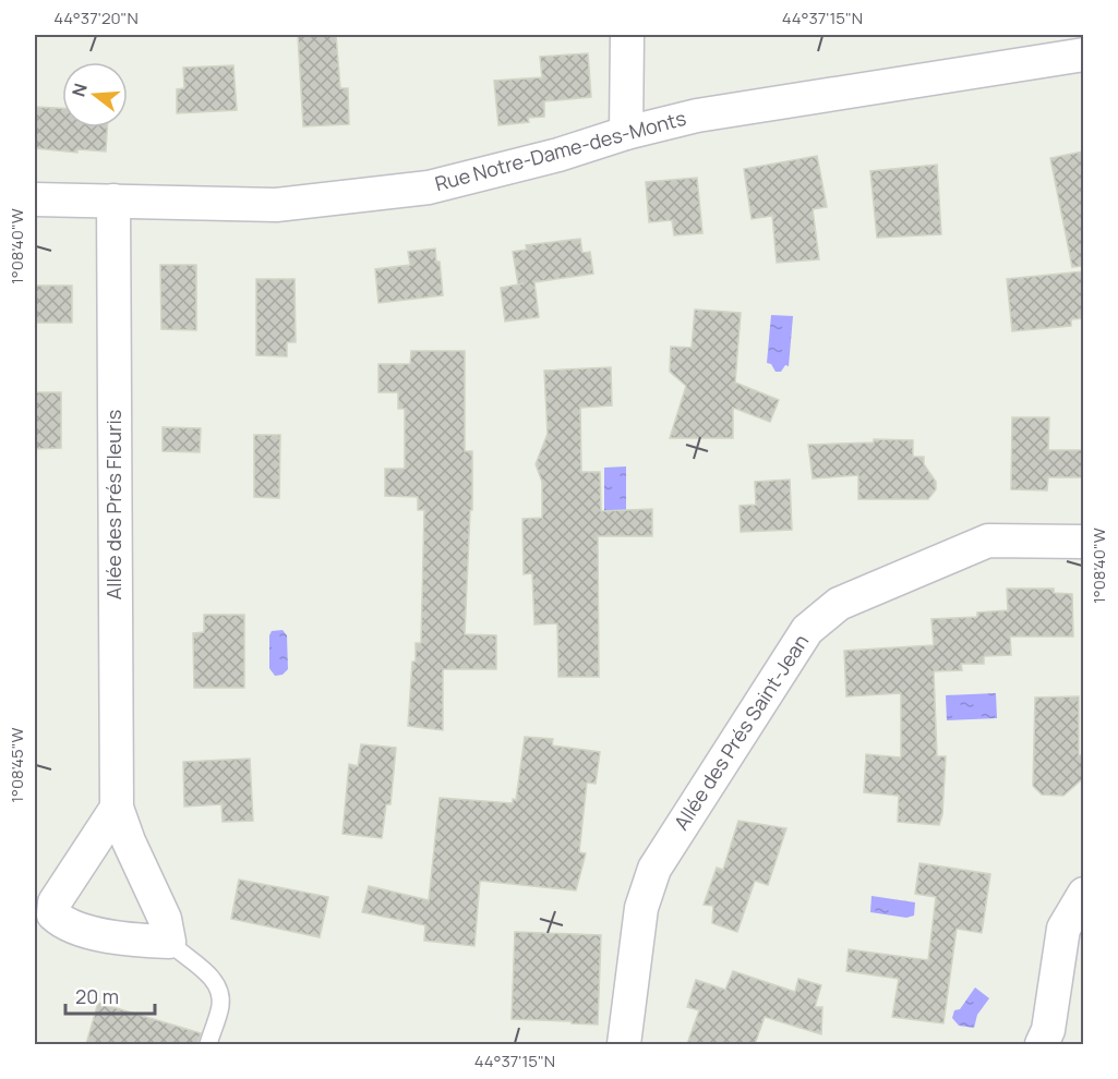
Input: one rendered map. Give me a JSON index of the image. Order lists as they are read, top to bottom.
{
  "streets": {
    "street": ["Rue Notre-Dame-des-Monts", "Allée des Prés Fleuris", "Allée des Prés Saint-Jean"]
  },
  "crossings": [
    ["Rue Notre-Dame-des-Monts", "Allée des Prés Fleuris"]
  ],
  "scale_bar": "20 m",
  "north": "left",
  "coordinates": [
    "44°37'20\"N",
    "44°37'15\"N",
    "1°08'40\"W",
    "1°08'45\"W"
  ]
}
